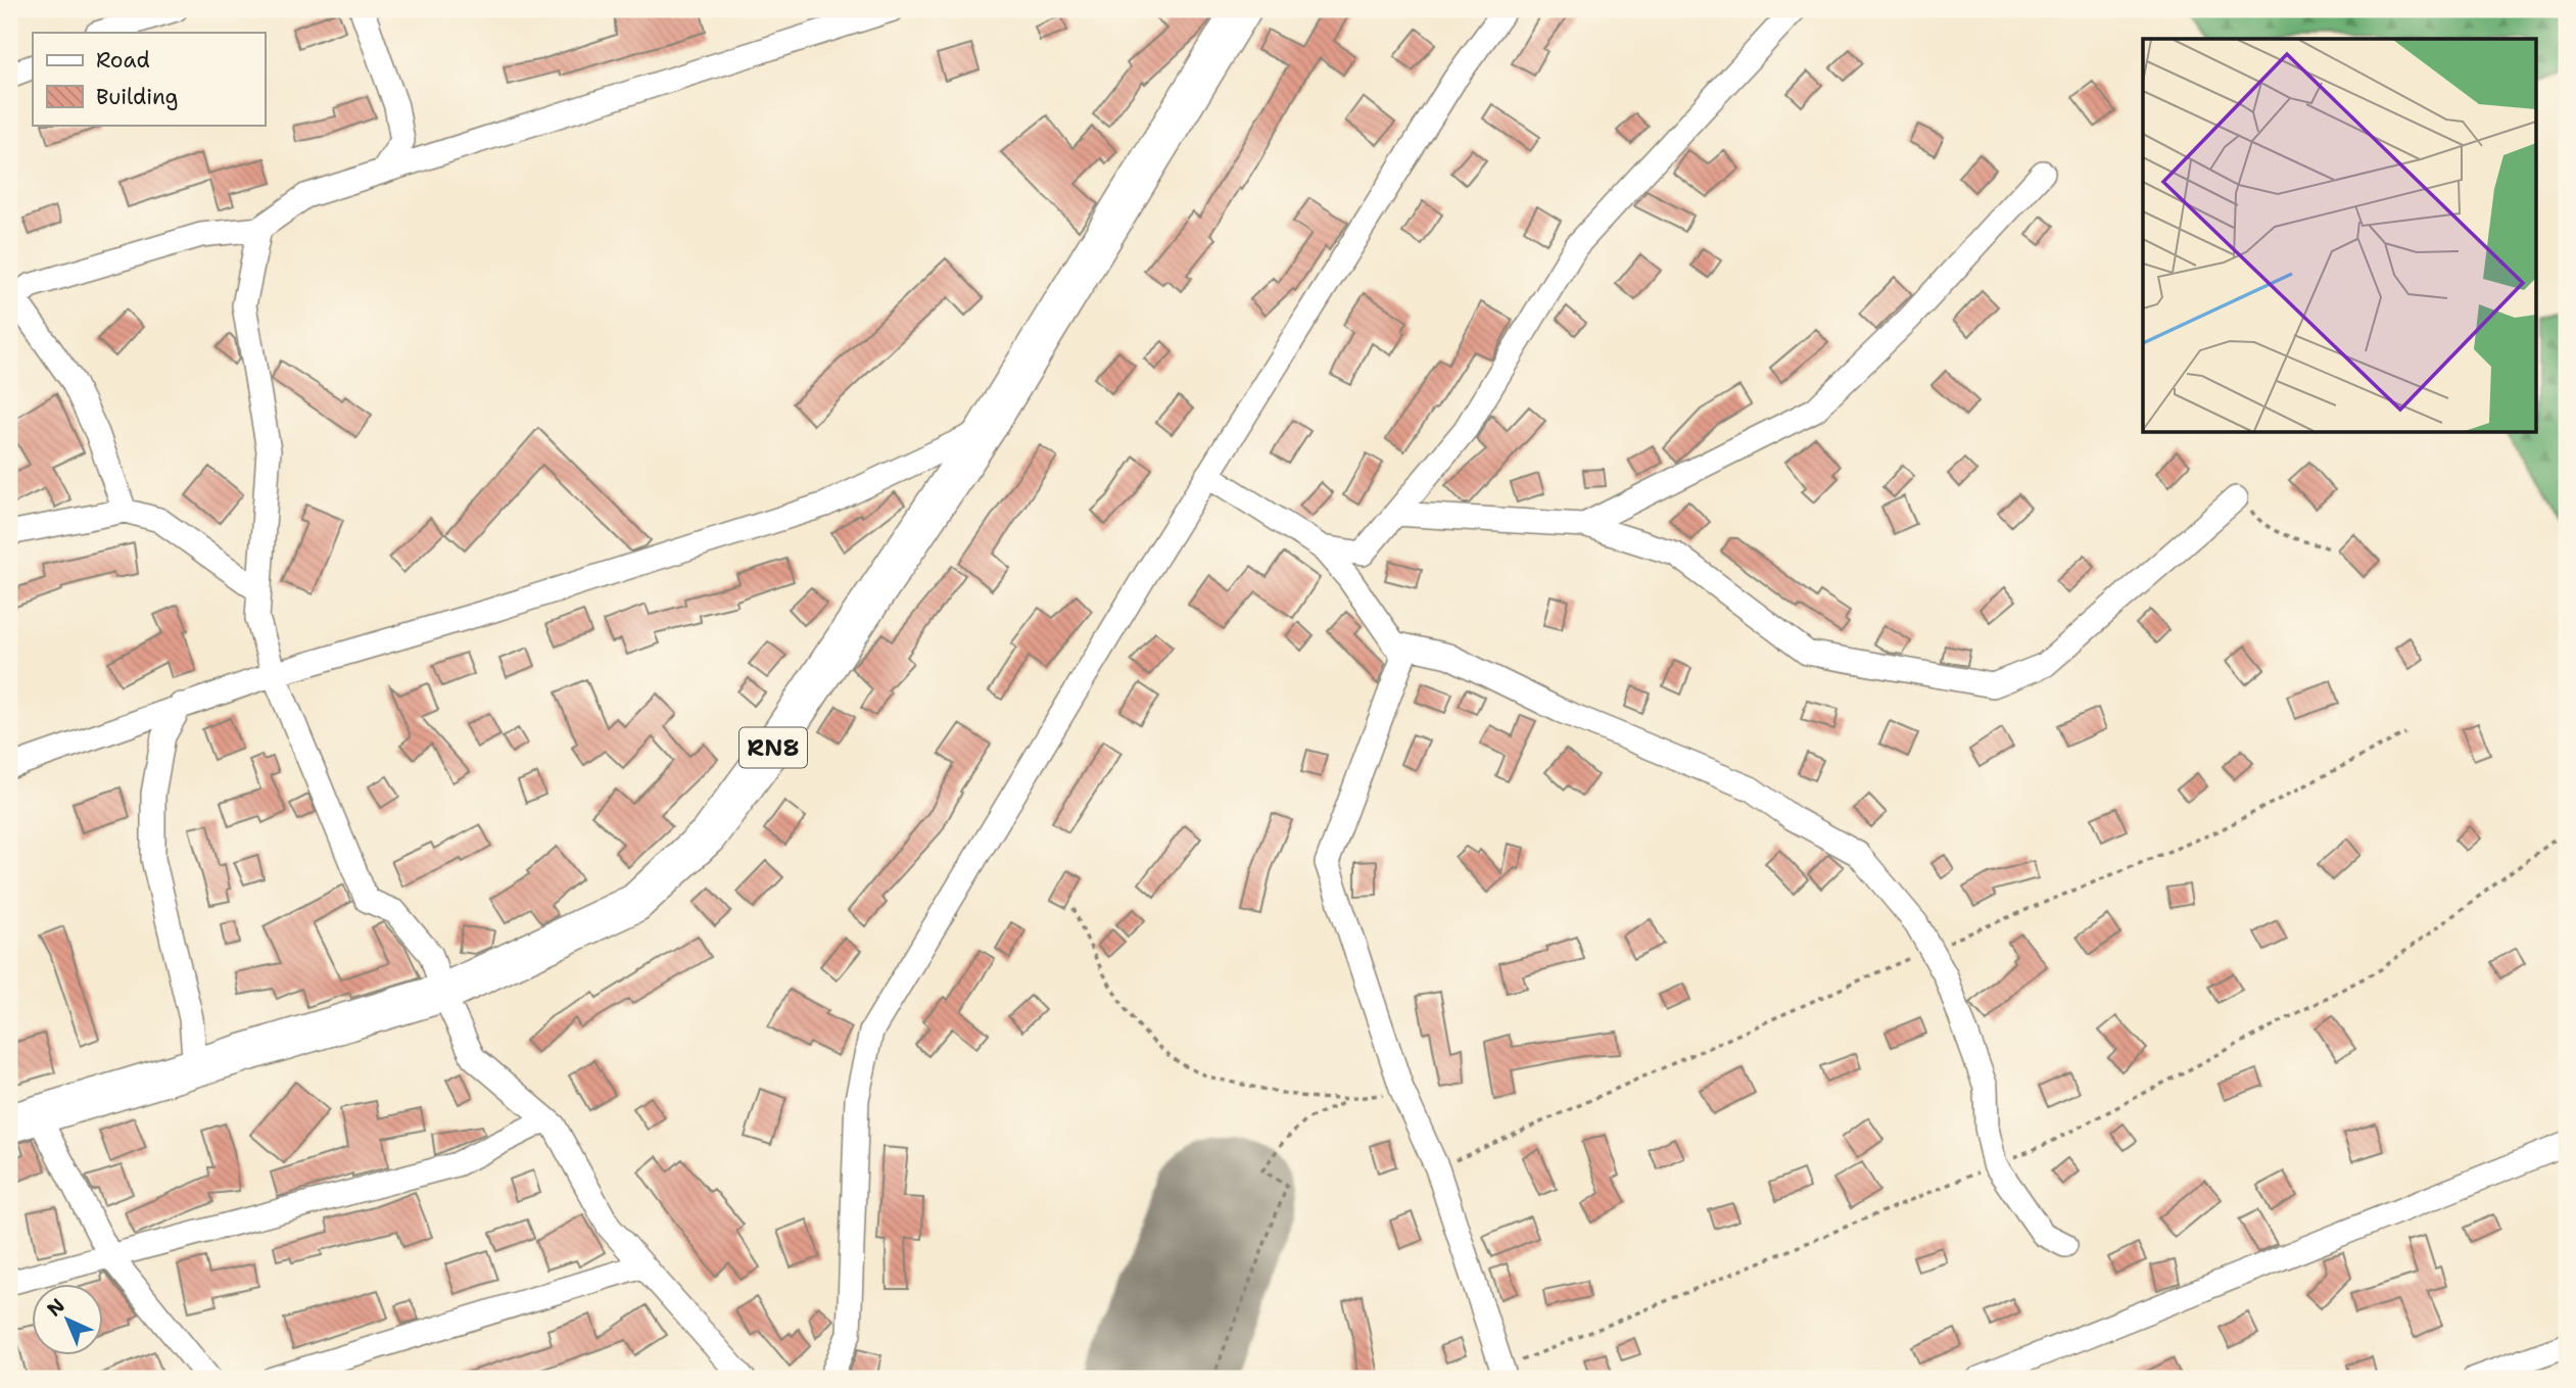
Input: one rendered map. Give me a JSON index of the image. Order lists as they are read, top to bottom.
{
  "streets": {
    "main road": ["RN8"]
  },
  "legend": ["Road", "Building"],
  "north": "top left"
}
